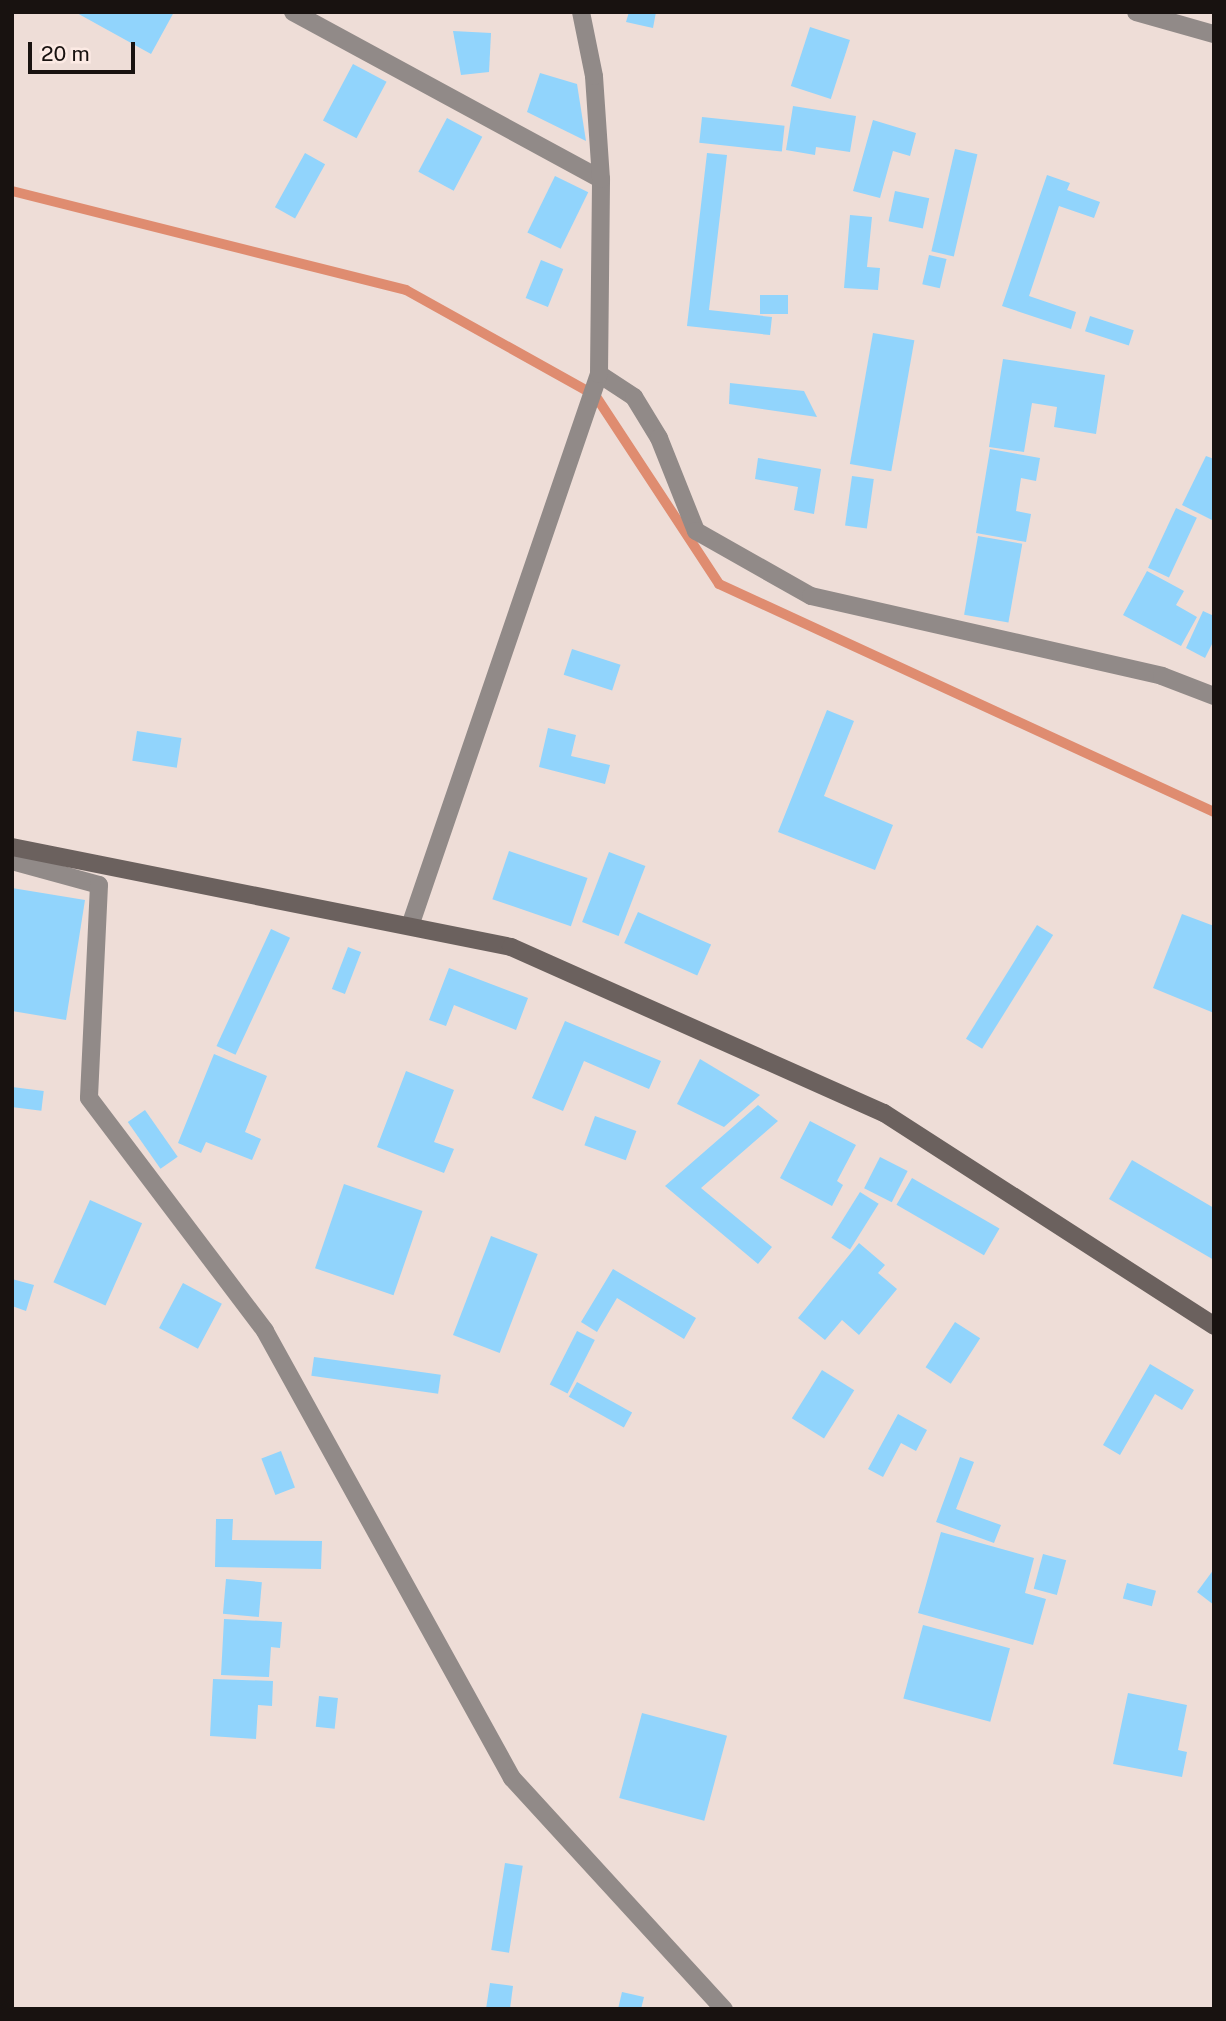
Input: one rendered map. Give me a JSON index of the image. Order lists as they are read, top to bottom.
{
  "scale_bar": "20 m"
}
